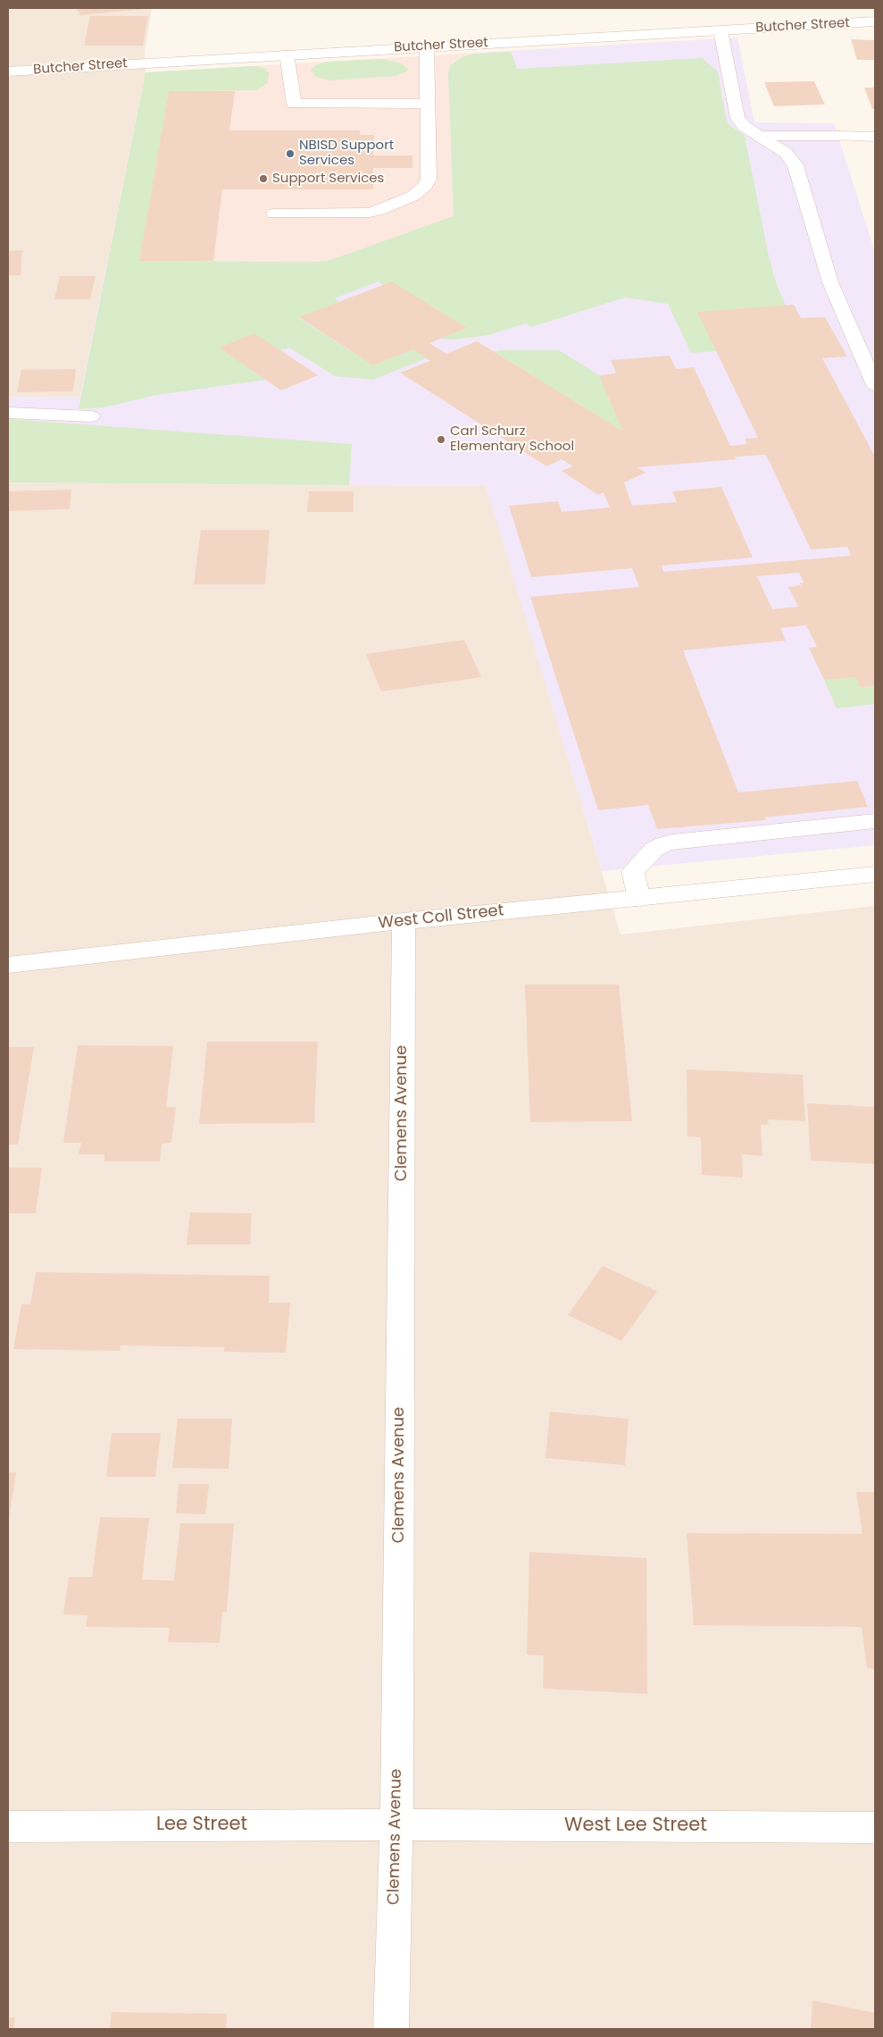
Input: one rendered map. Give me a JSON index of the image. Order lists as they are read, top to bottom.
{
  "streets": {
    "street": [
      "Butcher Street",
      "West Coll Street",
      "Clemens Avenue",
      "Lee Street",
      "West Lee Street"
    ]
  },
  "crossings": [
    ["West Coll Street", "Clemens Avenue"],
    ["Clemens Avenue", "Lee Street"],
    ["Clemens Avenue", "West Lee Street"],
    ["Lee Street", "West Lee Street"]
  ],
  "places": ["NBISD Support Services", "Support Services", "Carl Schurz Elementary School"]
}
